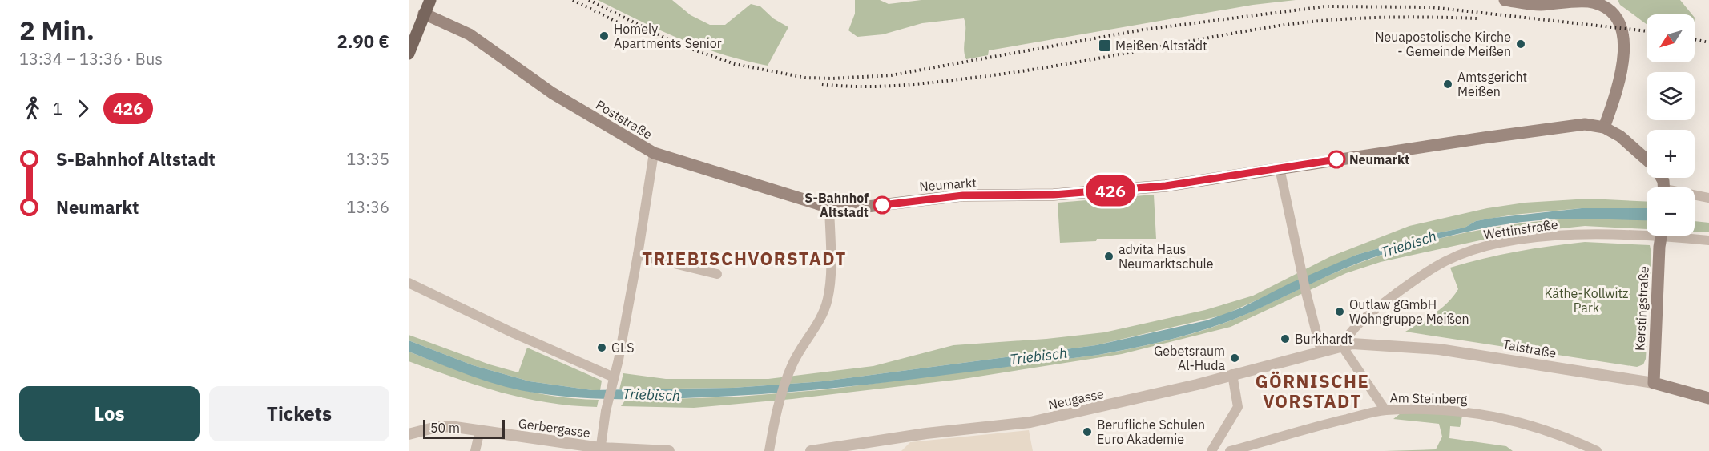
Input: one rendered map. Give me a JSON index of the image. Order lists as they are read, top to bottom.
{
  "streets": {
    "main road": [
      "Poststraße",
      "Neumarkt",
      "Kerstingstraße",
      "Talstraße"
    ],
    "street": [
      "Wettinstraße",
      "Am Steinberg",
      "Neugasse",
      "Gerbergasse"
    ]
  },
  "crossings": [
    ["Poststraße", "Neumarkt"],
    ["Wettinstraße", "Talstraße"],
    ["Wettinstraße", "Neugasse"],
    ["Kerstingstraße", "Talstraße"],
    ["Talstraße", "Neugasse"]
  ],
  "districts": ["TRIEBISCHVORSTADT", "GÖRNISCHE VORSTADT"],
  "water": ["Triebisch"],
  "parks": ["Käthe-Kollwitz Park"],
  "places": {
    "other": [
      "Homely Apartments Senior",
      "Neuapostolische Kirche - Gemeinde Meißen",
      "Amtsgericht Meißen",
      "Neumarkt",
      "S-Bahnhof Altstadt",
      "advita Haus Neumarktschule",
      "Outlaw gGmbH Wohngruppe Meißen",
      "Burkhardt",
      "GLS",
      "Gebetsraum Al-Huda",
      "Berufliche Schulen Euro Akademie"
    ],
    "transit": ["Meißen Altstadt"]
  },
  "lines": ["bus line 426"],
  "scale_bar": "50 m",
  "north": "bottom left",
  "page": {
    "heading": ["2 Min.", "13:34 – 13:36 · Bus", "2.90 €"],
    "on_map": "426",
    "map_buttons": ["+", "−"],
    "legs": ["1", "426"],
    "list": [
      {
        "name": "S-Bahnhof Altstadt",
        "value": "13:35"
      },
      {
        "name": "Neumarkt",
        "value": "13:36"
      }
    ],
    "buttons": ["Los", "Tickets"],
    "scale": "50 m"
  }
}
